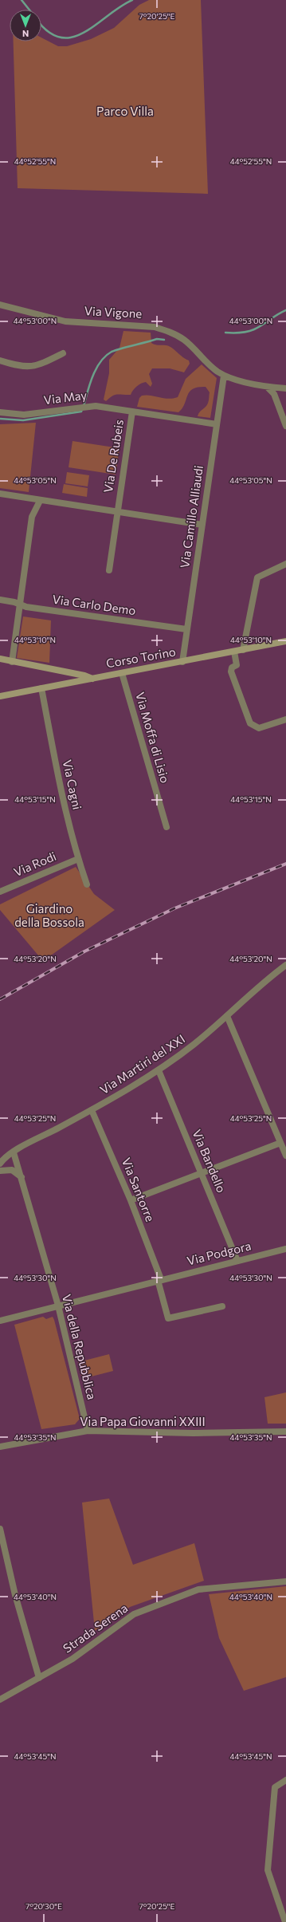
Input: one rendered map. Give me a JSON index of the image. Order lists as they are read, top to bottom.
{
  "streets": {
    "main road": ["Corso Torino"],
    "street": [
      "Via Vigone",
      "Via May",
      "Via De Rubeis",
      "Via Camillo Alliaudi",
      "Via Carlo Demo",
      "Via Moffa di Lisio",
      "Via Cagni",
      "Via Rodi",
      "Via Martiri del XXI",
      "Via Bandello",
      "Via Santorre",
      "Via Podgora",
      "Via della Repubblica",
      "Via Papa Giovanni XXIII",
      "Strada Serena"
    ]
  },
  "crossings": [
    ["Via Vigone", "Via Camillo Alliaudi"],
    ["Via May", "Via De Rubeis"],
    ["Via De Rubeis", "Via Camillo Alliaudi"],
    ["Via Camillo Alliaudi", "Via Carlo Demo"],
    ["Via Camillo Alliaudi", "Corso Torino"],
    ["Corso Torino", "Via Moffa di Lisio"],
    ["Corso Torino", "Via Cagni"],
    ["Via Cagni", "Via Rodi"],
    ["Via Martiri del XXI", "Via Bandello"],
    ["Via Martiri del XXI", "Via Santorre"],
    ["Via Martiri del XXI", "Via della Repubblica"],
    ["Via Bandello", "Via Podgora"],
    ["Via Santorre", "Via Podgora"],
    ["Via Podgora", "Via della Repubblica"],
    ["Via della Repubblica", "Via Papa Giovanni XXIII"]
  ],
  "parks": ["Parco Villa", "Giardino della Bossola"],
  "north": "bottom",
  "coordinates": [
    "7°20'25\"E",
    "44°52'55\"N",
    "44°53'00\"N",
    "44°53'05\"N",
    "44°53'10\"N",
    "44°53'15\"N",
    "44°53'20\"N",
    "44°53'25\"N",
    "44°53'30\"N",
    "44°53'35\"N",
    "44°53'40\"N",
    "44°53'45\"N",
    "7°20'30\"E"
  ]
}
